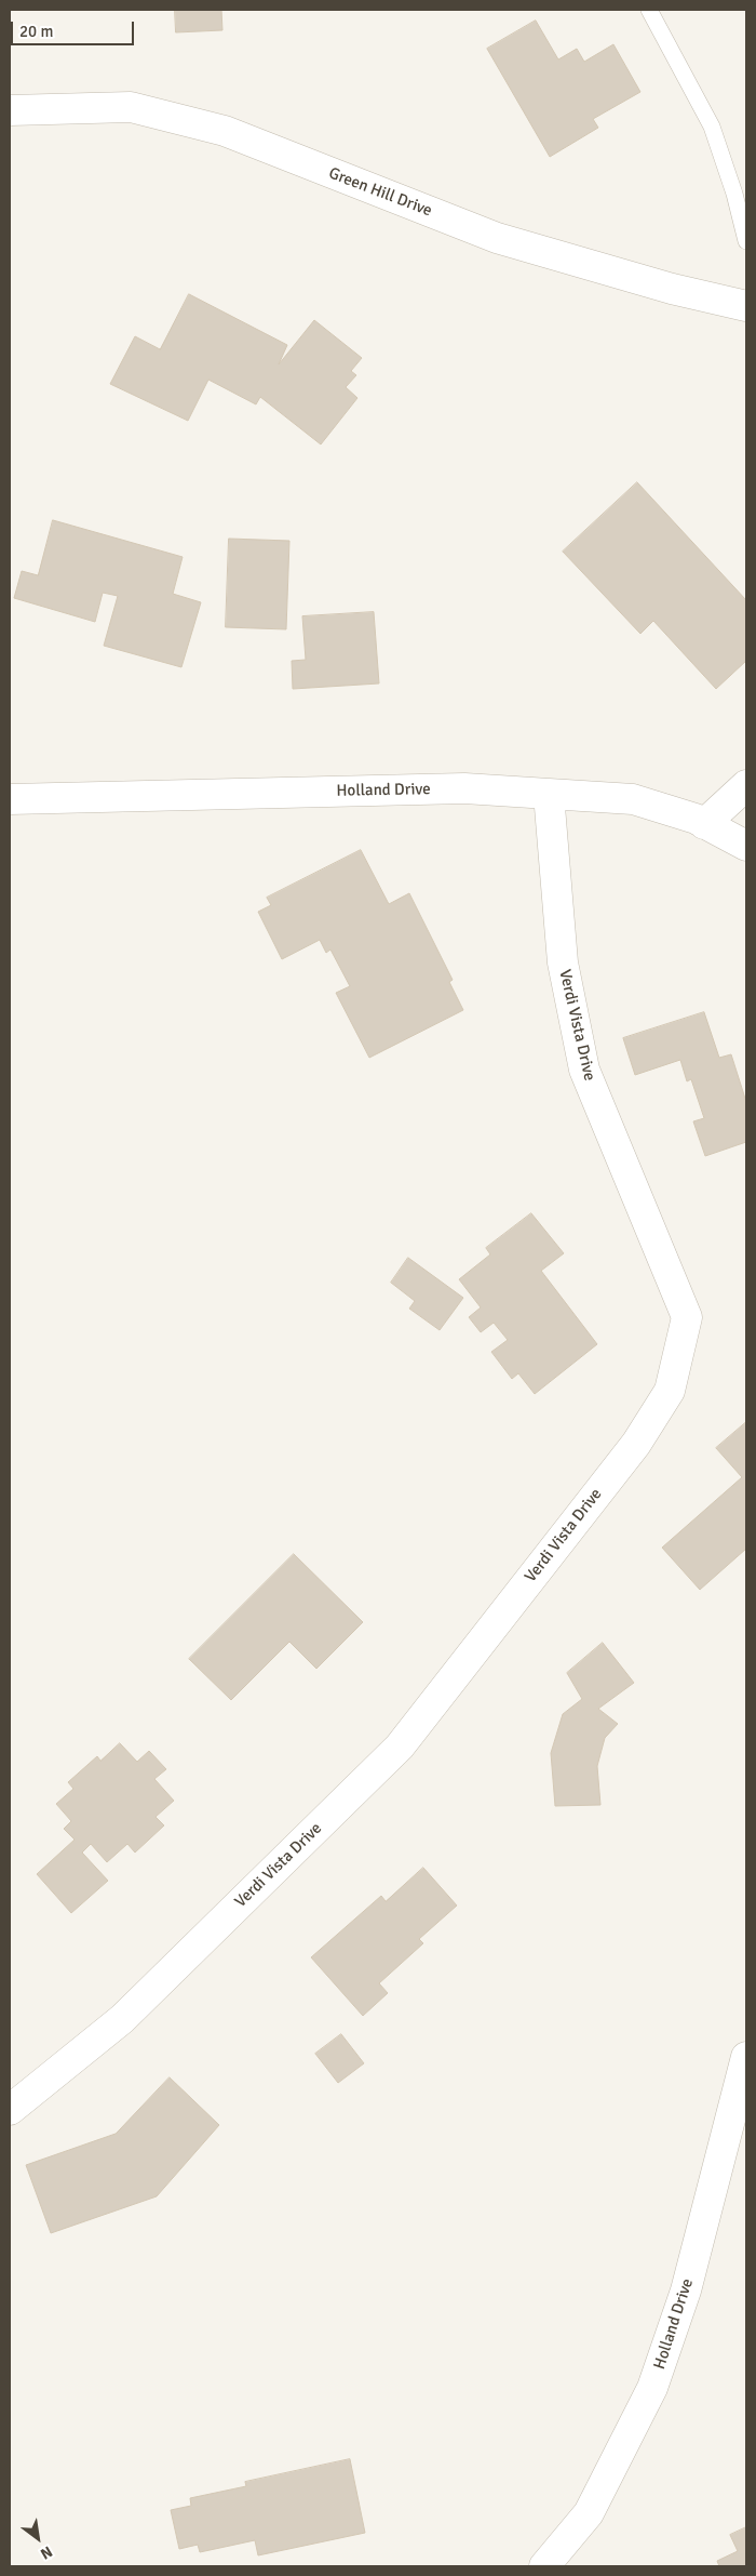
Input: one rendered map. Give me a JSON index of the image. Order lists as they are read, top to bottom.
{
  "streets": {
    "street": ["Green Hill Drive", "Holland Drive", "Verdi Vista Drive"]
  },
  "crossings": [
    ["Holland Drive", "Verdi Vista Drive"]
  ],
  "scale_bar": "20 m",
  "north": "bottom right"
}
